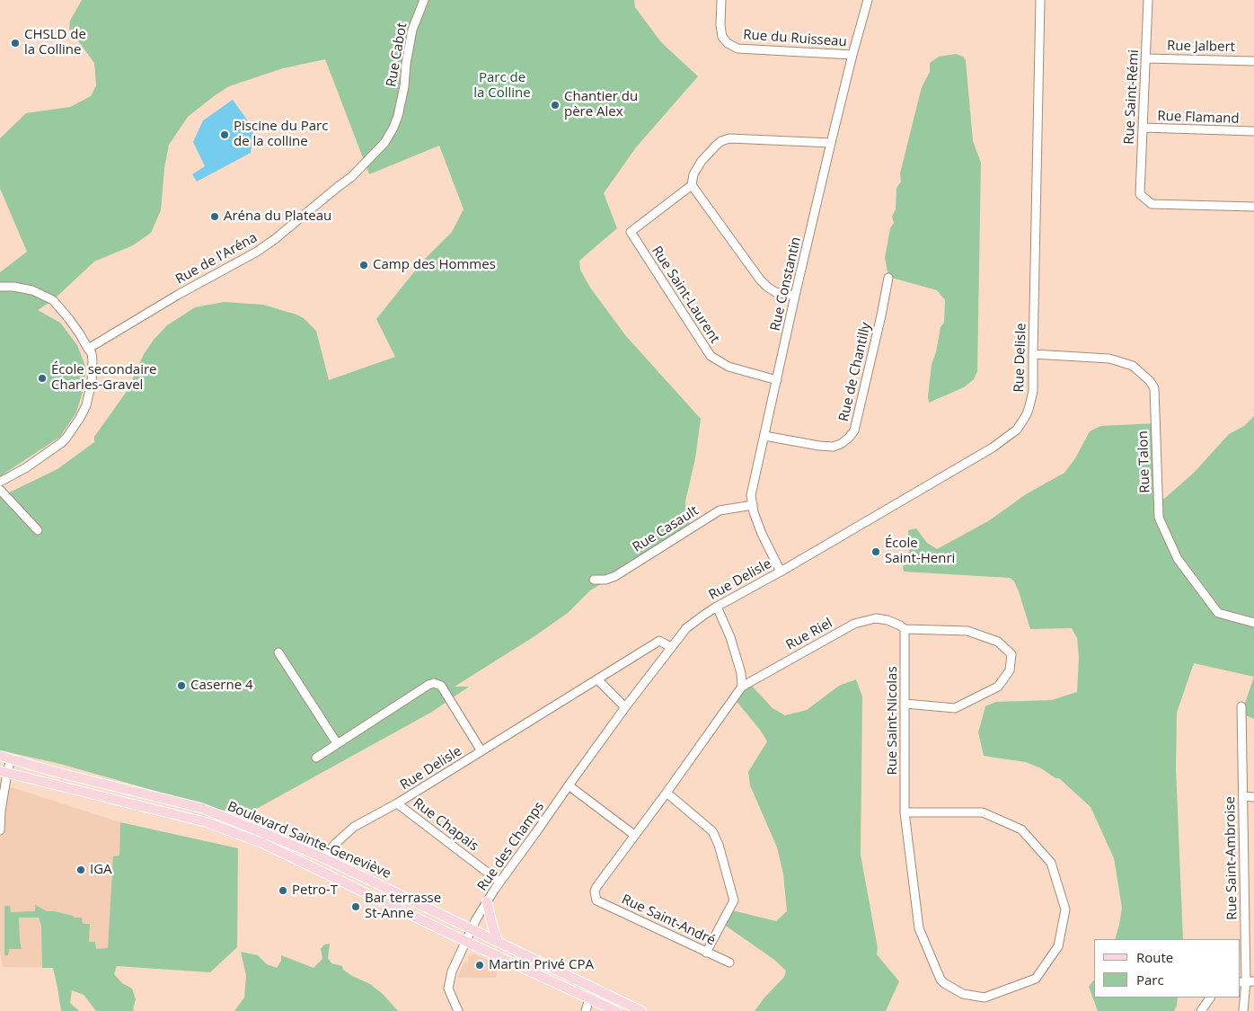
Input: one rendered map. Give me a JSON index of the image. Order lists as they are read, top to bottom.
{
  "streets": {
    "main road": ["Boulevard Sainte-Geneviève"],
    "street": [
      "Rue du Ruisseau",
      "Rue Jalbert",
      "Rue Cabot",
      "Rue Saint-Rémi",
      "Rue Flamand",
      "Rue de l'Aréna",
      "Rue Constantin",
      "Rue Saint-Laurent",
      "Rue Delisle",
      "Rue de Chantilly",
      "Rue Talon",
      "Rue Casault",
      "Rue Riel",
      "Rue Saint-Nicolas",
      "Rue Chapais",
      "Rue des Champs",
      "Rue Saint-Ambroise",
      "Rue Saint-André"
    ]
  },
  "crossings": [
    ["Rue du Ruisseau", "Rue Constantin"],
    ["Rue Jalbert", "Rue Saint-Rémi"],
    ["Rue Cabot", "Rue de l'Aréna"],
    ["Rue Saint-Rémi", "Rue Flamand"],
    ["Rue Constantin", "Rue Saint-Laurent"],
    ["Rue Constantin", "Rue Delisle"],
    ["Rue Constantin", "Rue de Chantilly"],
    ["Rue Constantin", "Rue Casault"],
    ["Rue Delisle", "Rue Talon"],
    ["Rue Delisle", "Rue Chapais"],
    ["Rue Delisle", "Boulevard Sainte-Geneviève"],
    ["Rue Delisle", "Rue des Champs"],
    ["Rue Riel", "Rue Saint-Nicolas"],
    ["Rue Riel", "Rue Saint-André"],
    ["Rue Chapais", "Rue des Champs"],
    ["Boulevard Sainte-Geneviève", "Rue des Champs"]
  ],
  "parks": ["Parc de la Colline"],
  "places": [
    "CHSLD de la Colline",
    "Chantier du père Alex",
    "Piscine du Parc de la colline",
    "Aréna du Plateau",
    "Camp des Hommes",
    "École secondaire Charles-Gravel",
    "École Saint-Henri",
    "Caserne 4",
    "IGA",
    "Petro-T",
    "Bar terrasse St-Anne",
    "Martin Privé CPA"
  ],
  "legend": ["Route", "Parc"]
}
